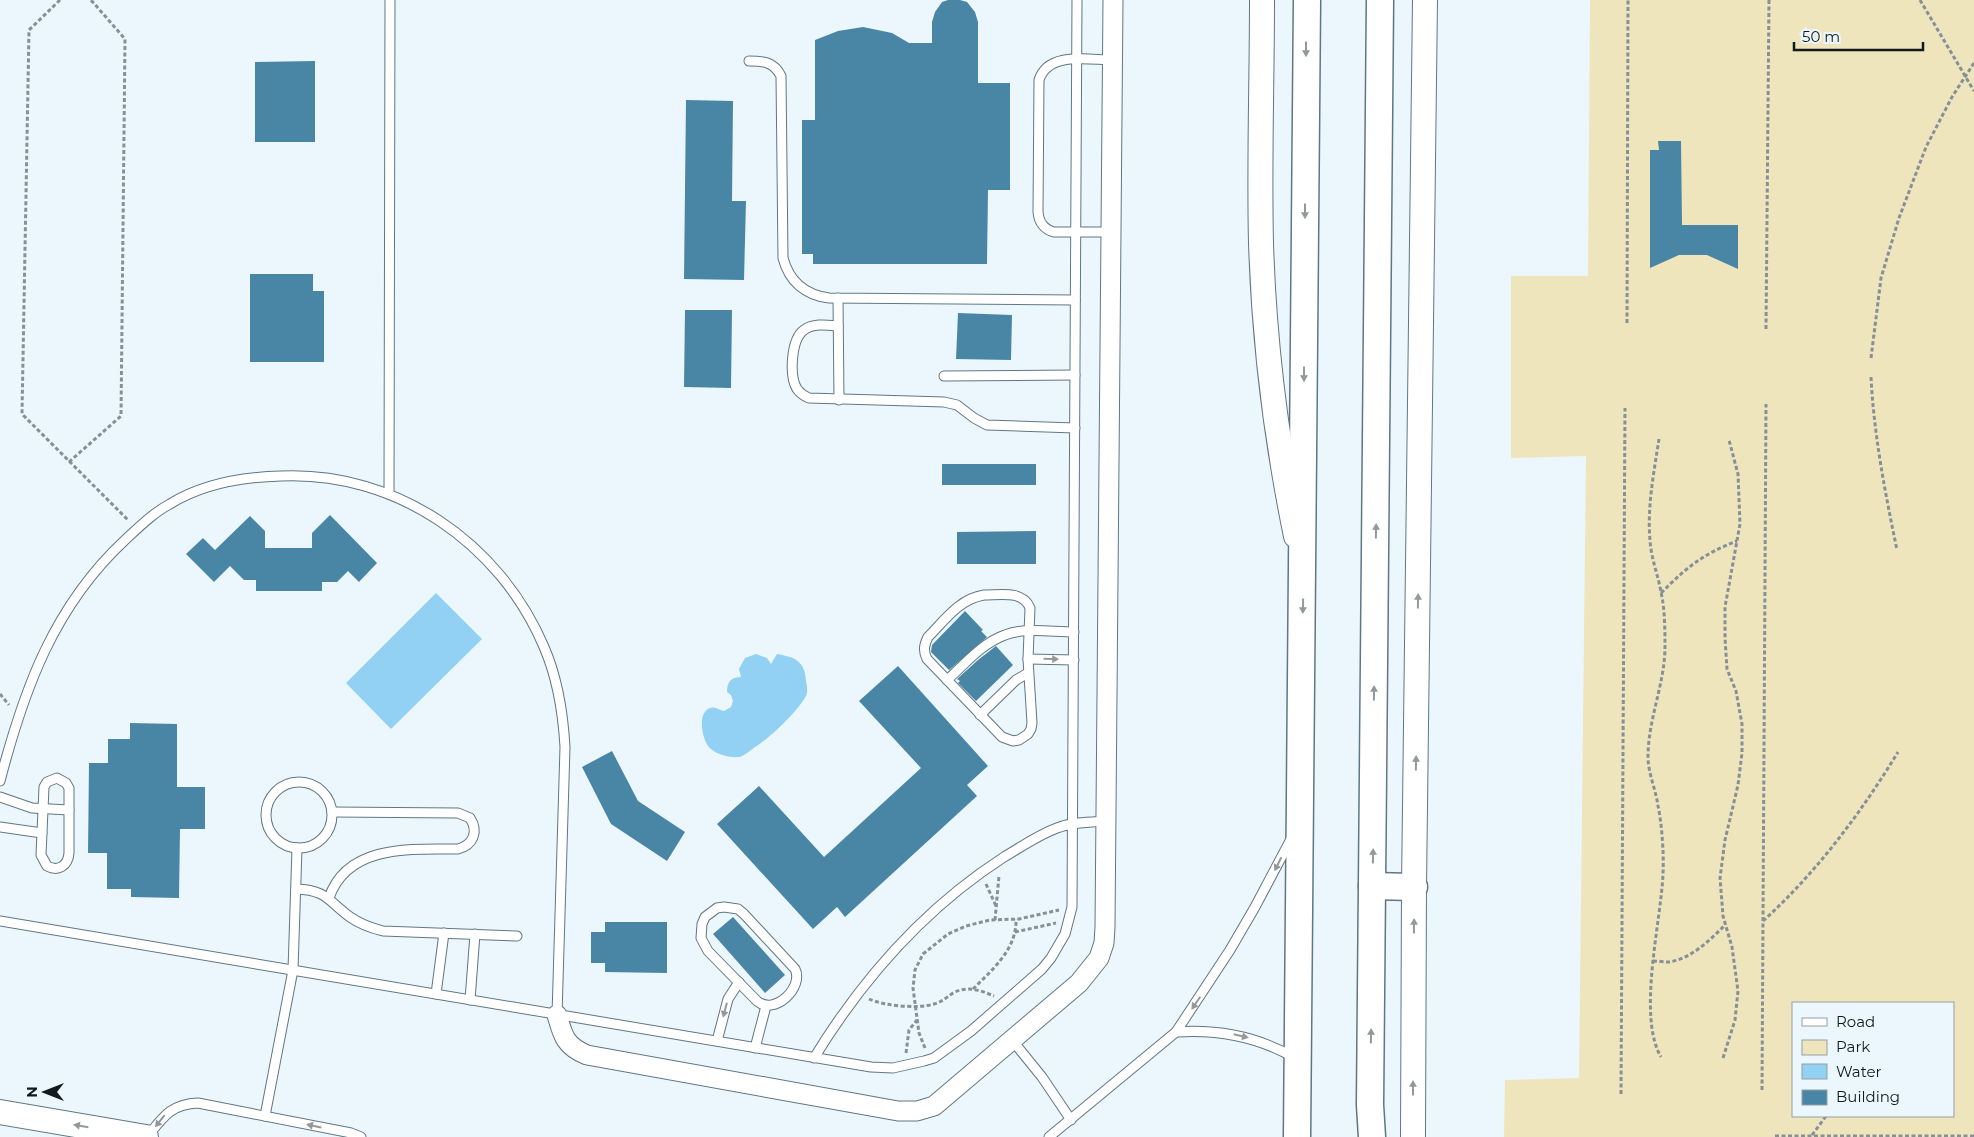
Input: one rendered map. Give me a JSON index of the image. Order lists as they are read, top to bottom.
{
  "legend": [
    "Road",
    "Park",
    "Water",
    "Building"
  ],
  "scale_bar": "50 m",
  "north": "left"
}
